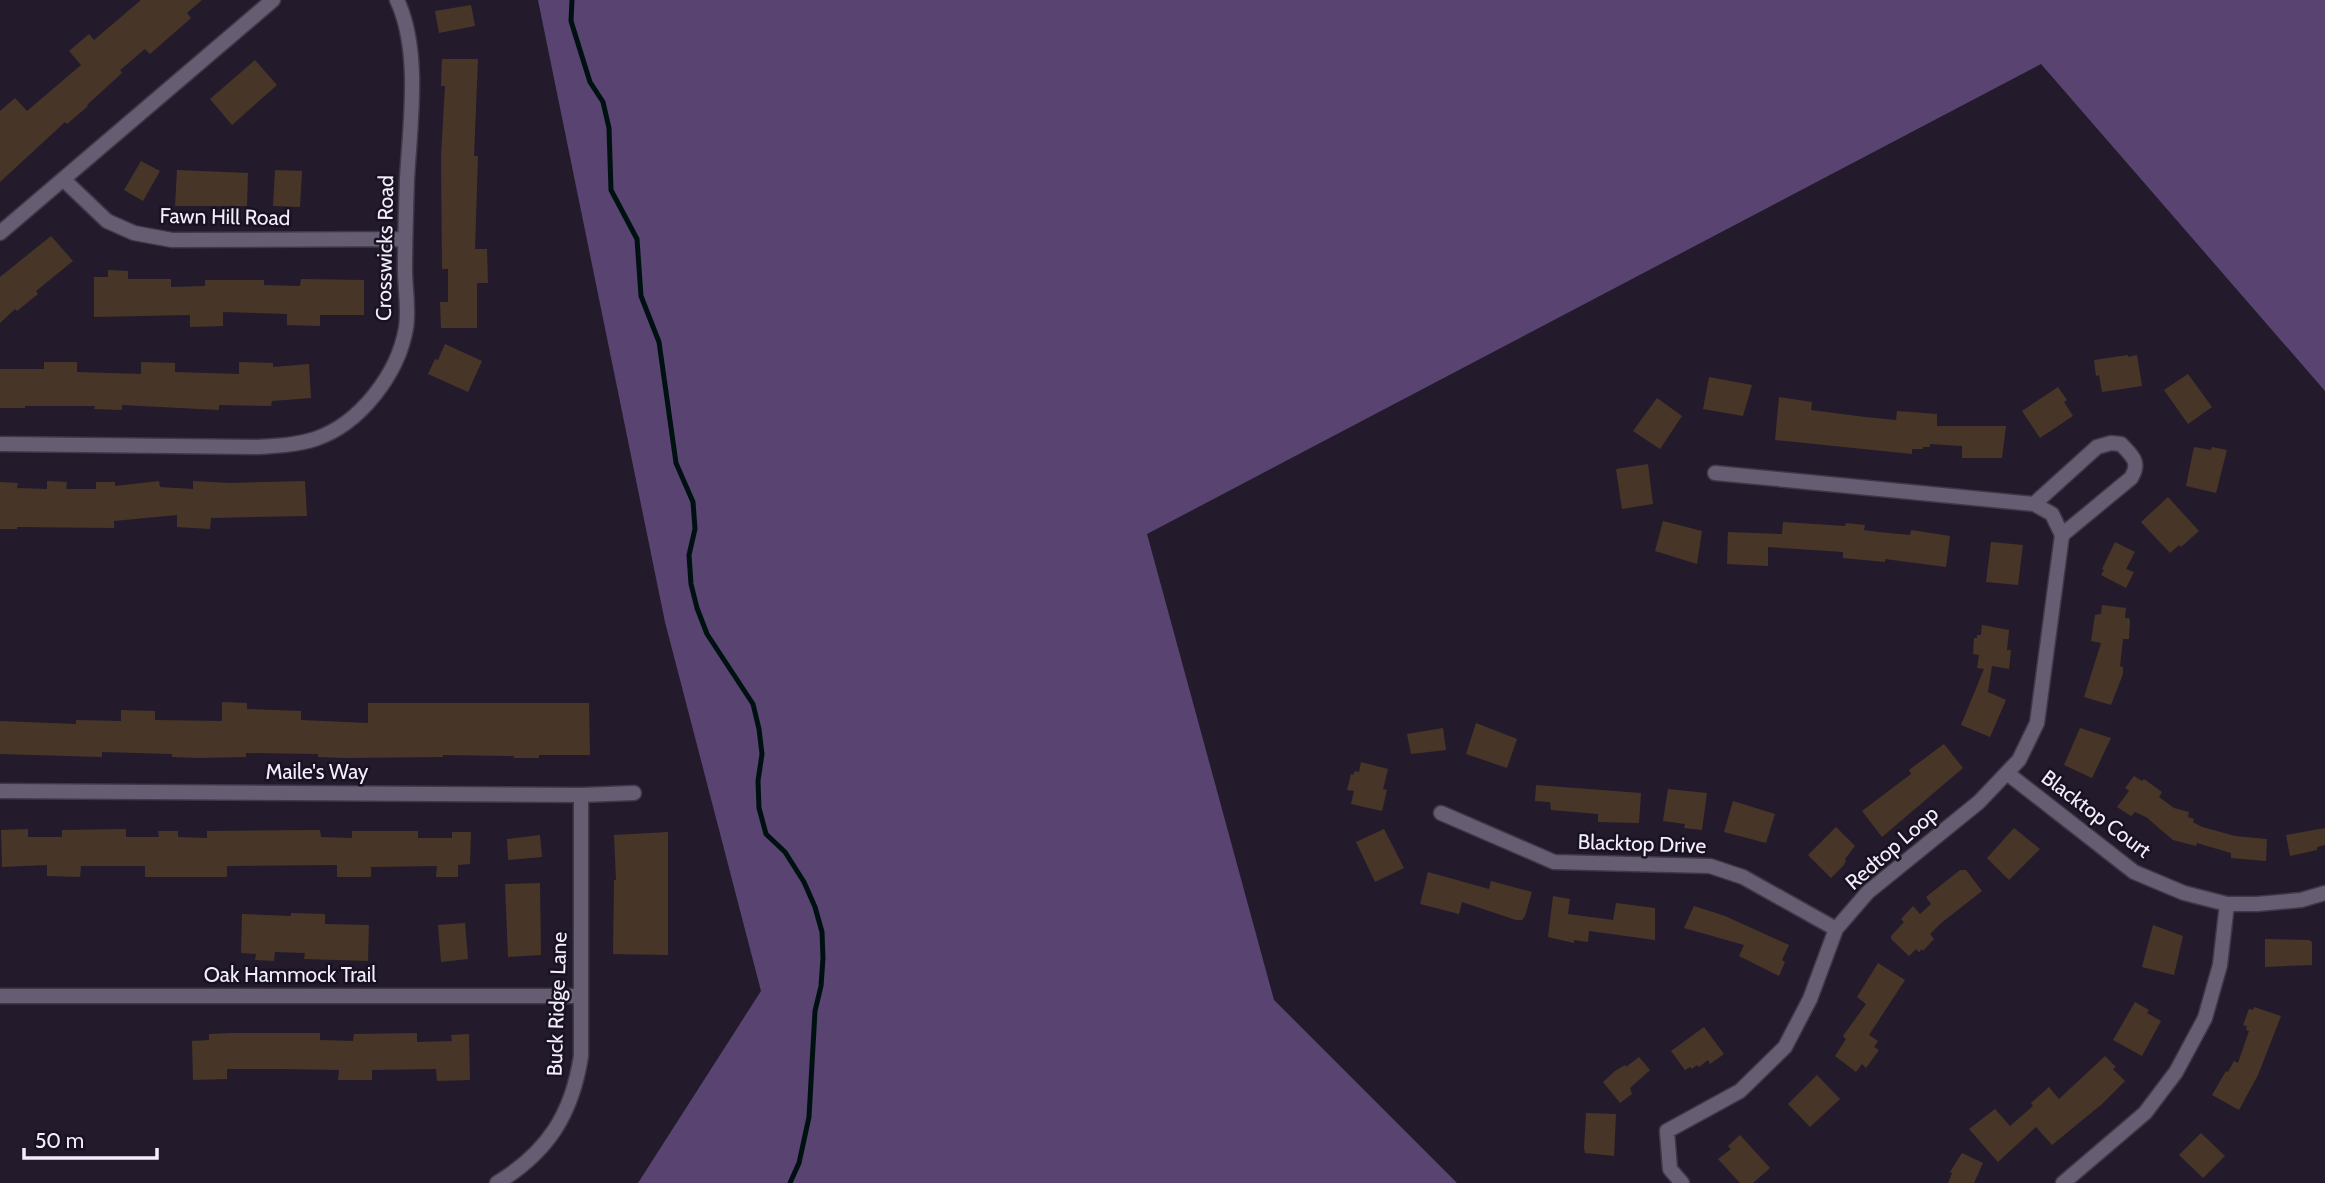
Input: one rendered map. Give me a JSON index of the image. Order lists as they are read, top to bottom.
{
  "streets": {
    "street": [
      "Fawn Hill Road",
      "Crosswicks Road",
      "Maile's Way",
      "Blacktop Court",
      "Blacktop Drive",
      "Redtop Loop",
      "Oak Hammock Trail",
      "Buck Ridge Lane"
    ]
  },
  "crossings": [
    ["Fawn Hill Road", "Crosswicks Road"],
    ["Maile's Way", "Buck Ridge Lane"],
    ["Blacktop Court", "Redtop Loop"],
    ["Blacktop Drive", "Redtop Loop"],
    ["Oak Hammock Trail", "Buck Ridge Lane"]
  ],
  "scale_bar": "50 m"
}
